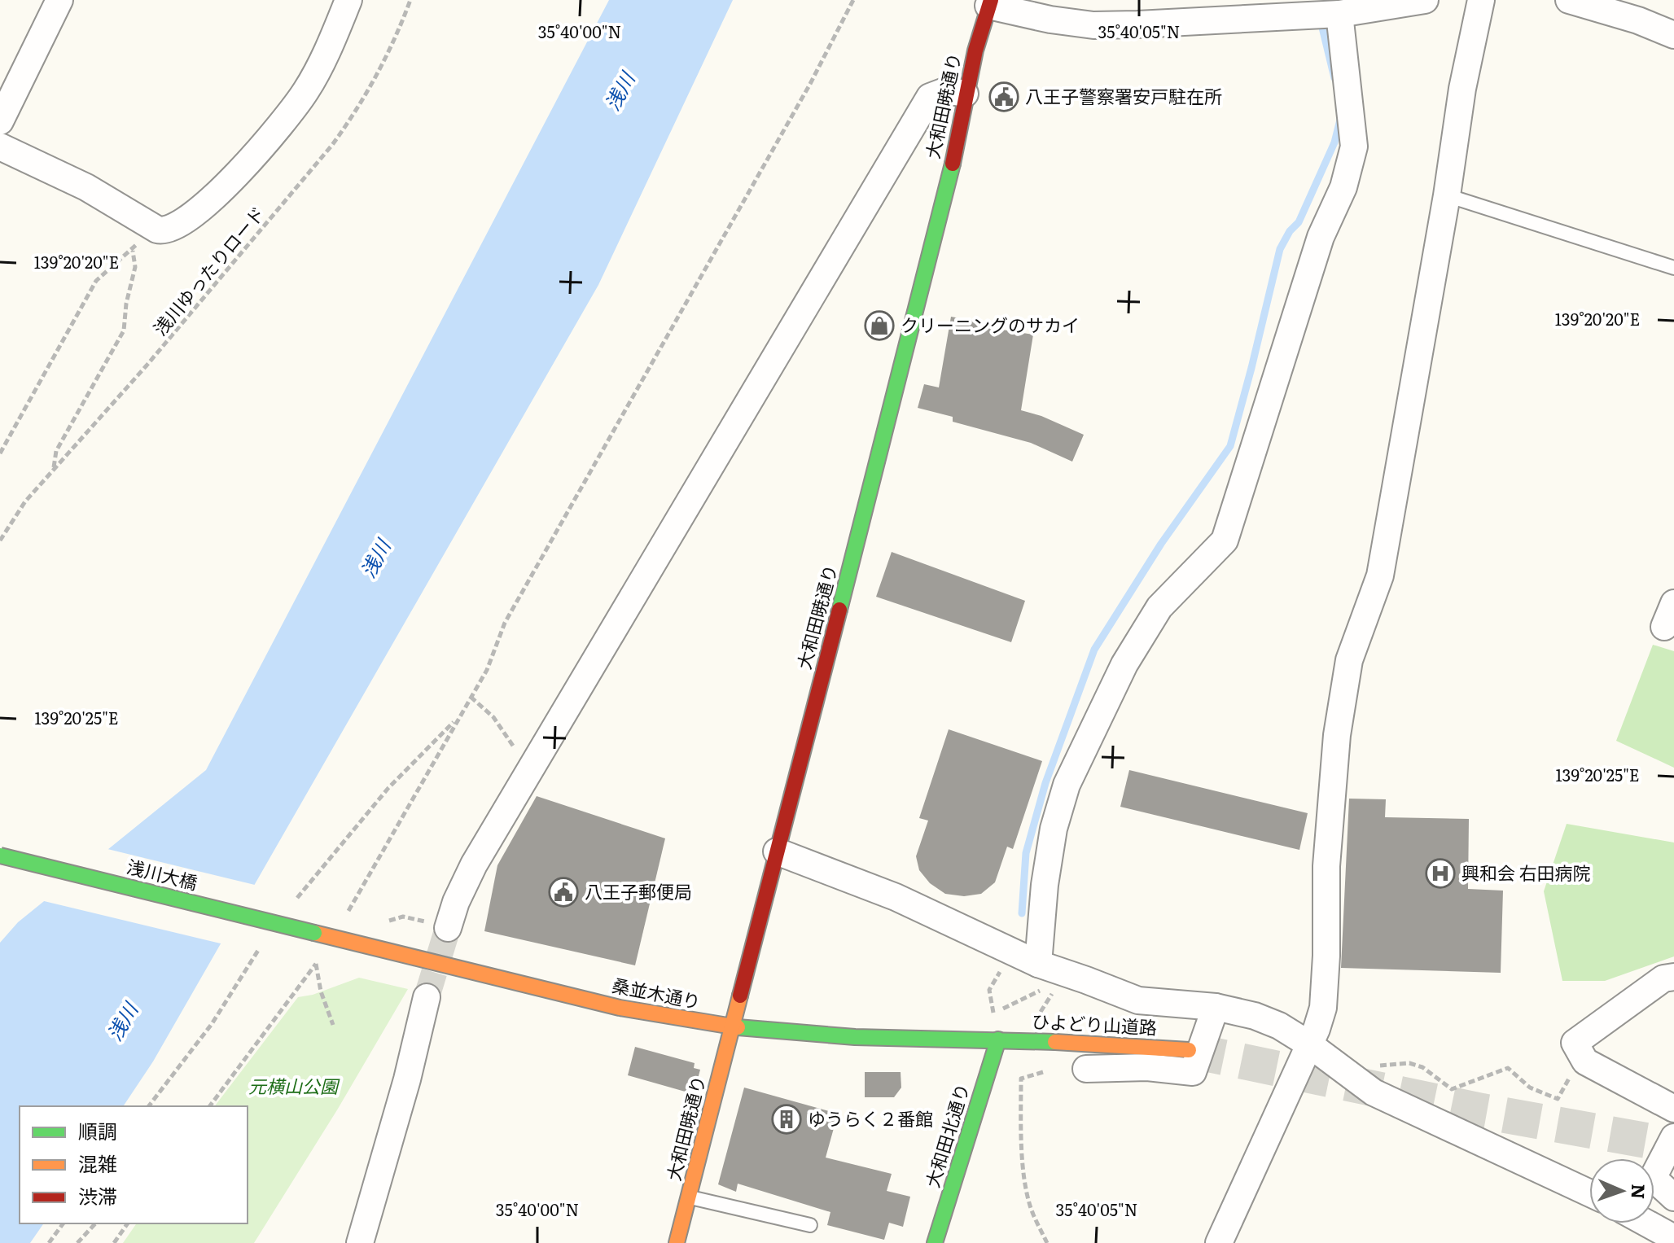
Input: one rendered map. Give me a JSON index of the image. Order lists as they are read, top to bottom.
{
  "streets": {
    "street": [
      "大和田暁通り",
      "浅川大橋",
      "桑並木通り",
      "ひよどり山道路",
      "大和田北通り"
    ],
    "path": ["浅川ゆったりロード"]
  },
  "crossings": [
    ["大和田暁通り", "桑並木通り"],
    ["浅川大橋", "桑並木通り"],
    ["桑並木通り", "ひよどり山道路"],
    ["桑並木通り", "大和田北通り"],
    ["ひよどり山道路", "大和田北通り"]
  ],
  "water": ["浅川"],
  "parks": ["元横山公園"],
  "places": {
    "public building": ["八王子警察署安戸駐在所", "八王子郵便局"],
    "shop": ["クリーニングのサカイ"],
    "hospital": ["興和会 右田病院"],
    "building": ["ゆうらく２番館"]
  },
  "legend": ["順調", "混雑", "渋滞"],
  "north": "right",
  "coordinates": [
    "35°40'00\"N",
    "35°40'05\"N",
    "139°20'20\"E",
    "139°20'25\"E"
  ]
}
